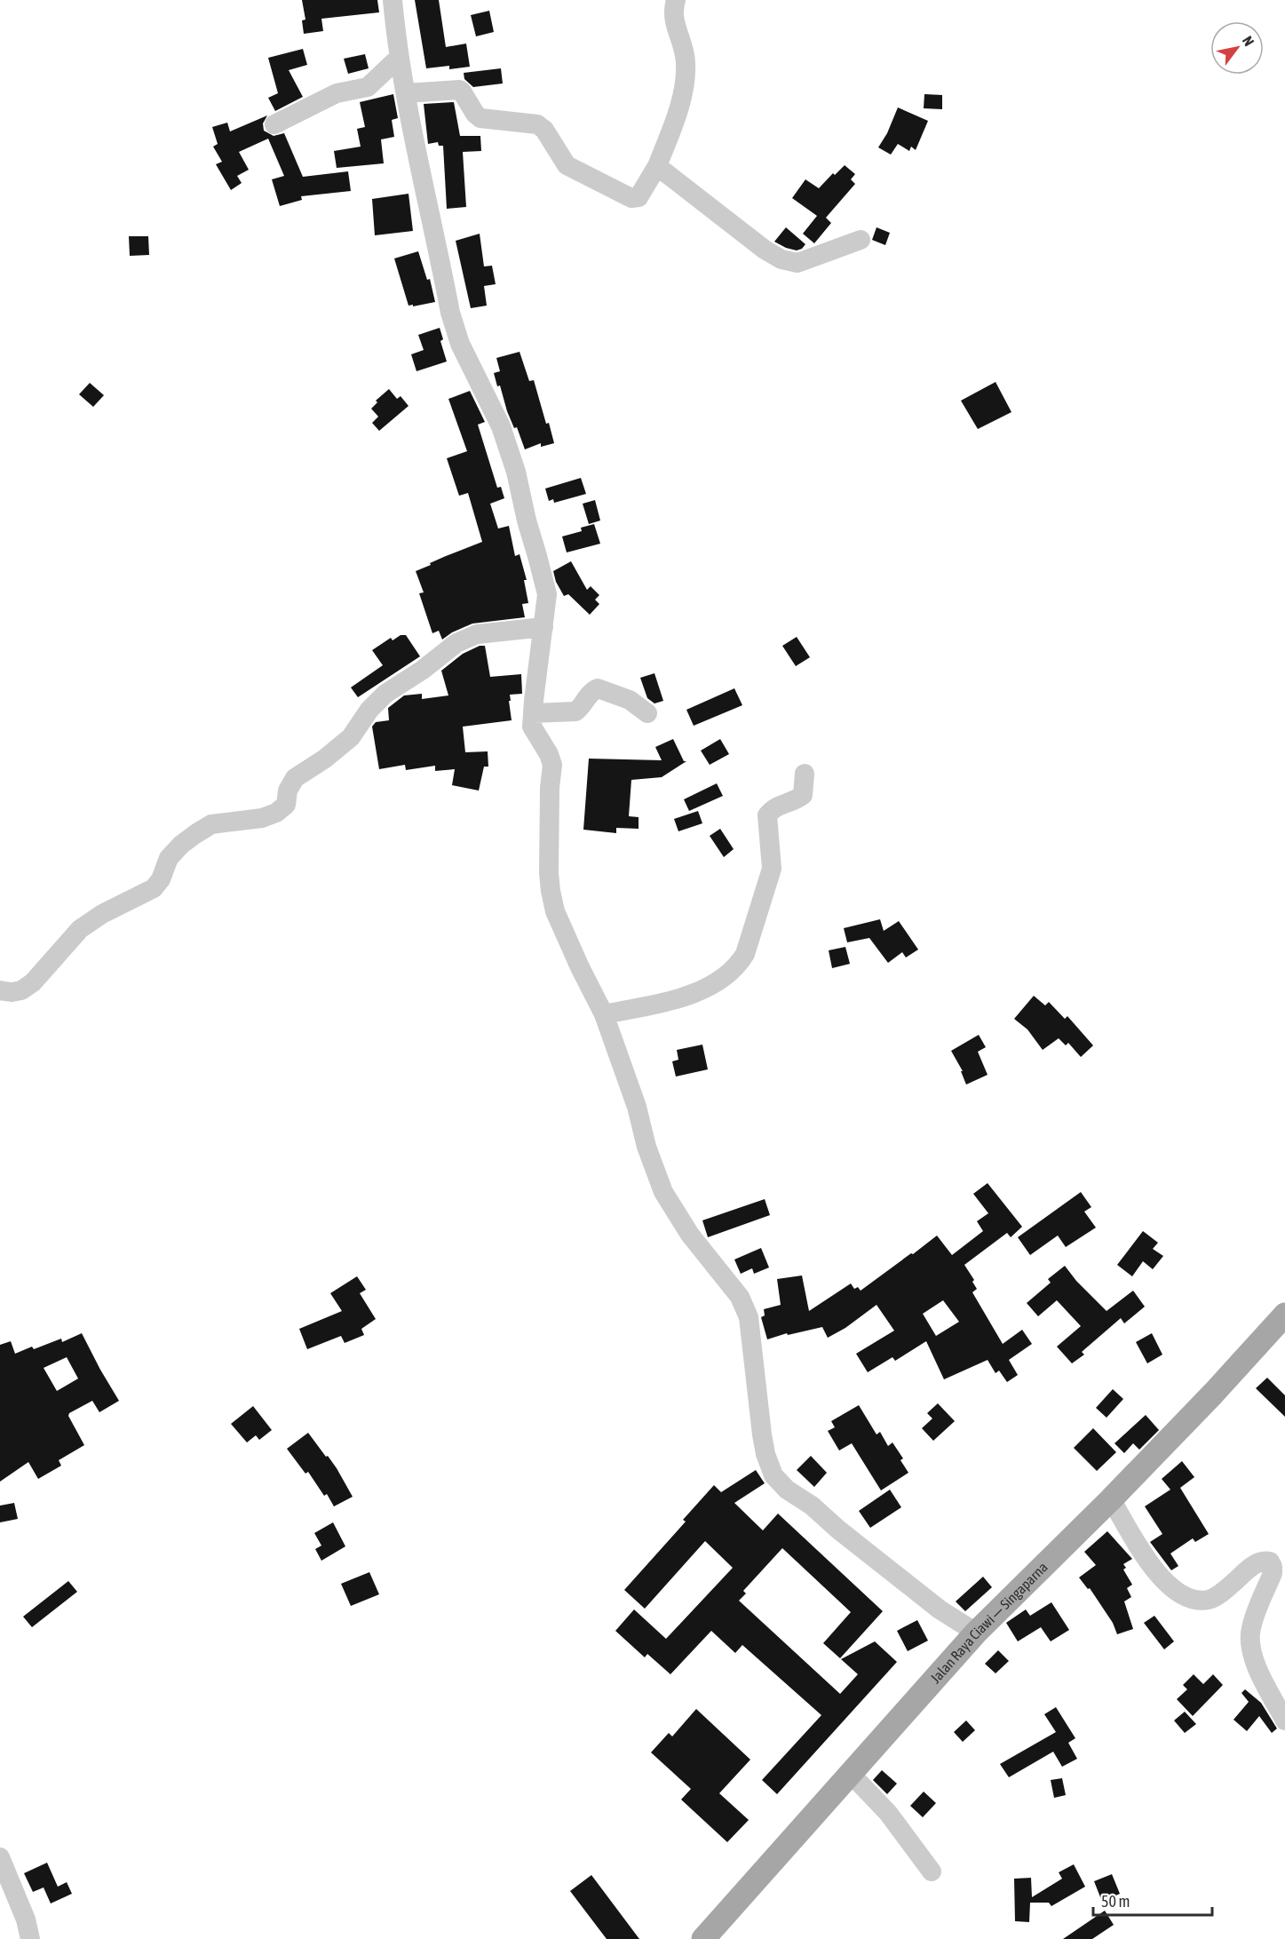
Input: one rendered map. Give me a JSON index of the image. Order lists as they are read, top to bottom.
{
  "streets": {
    "main road": ["Jalan Raya Ciawi — Singaparna"]
  },
  "scale_bar": "50 m",
  "north": "top right"
}
